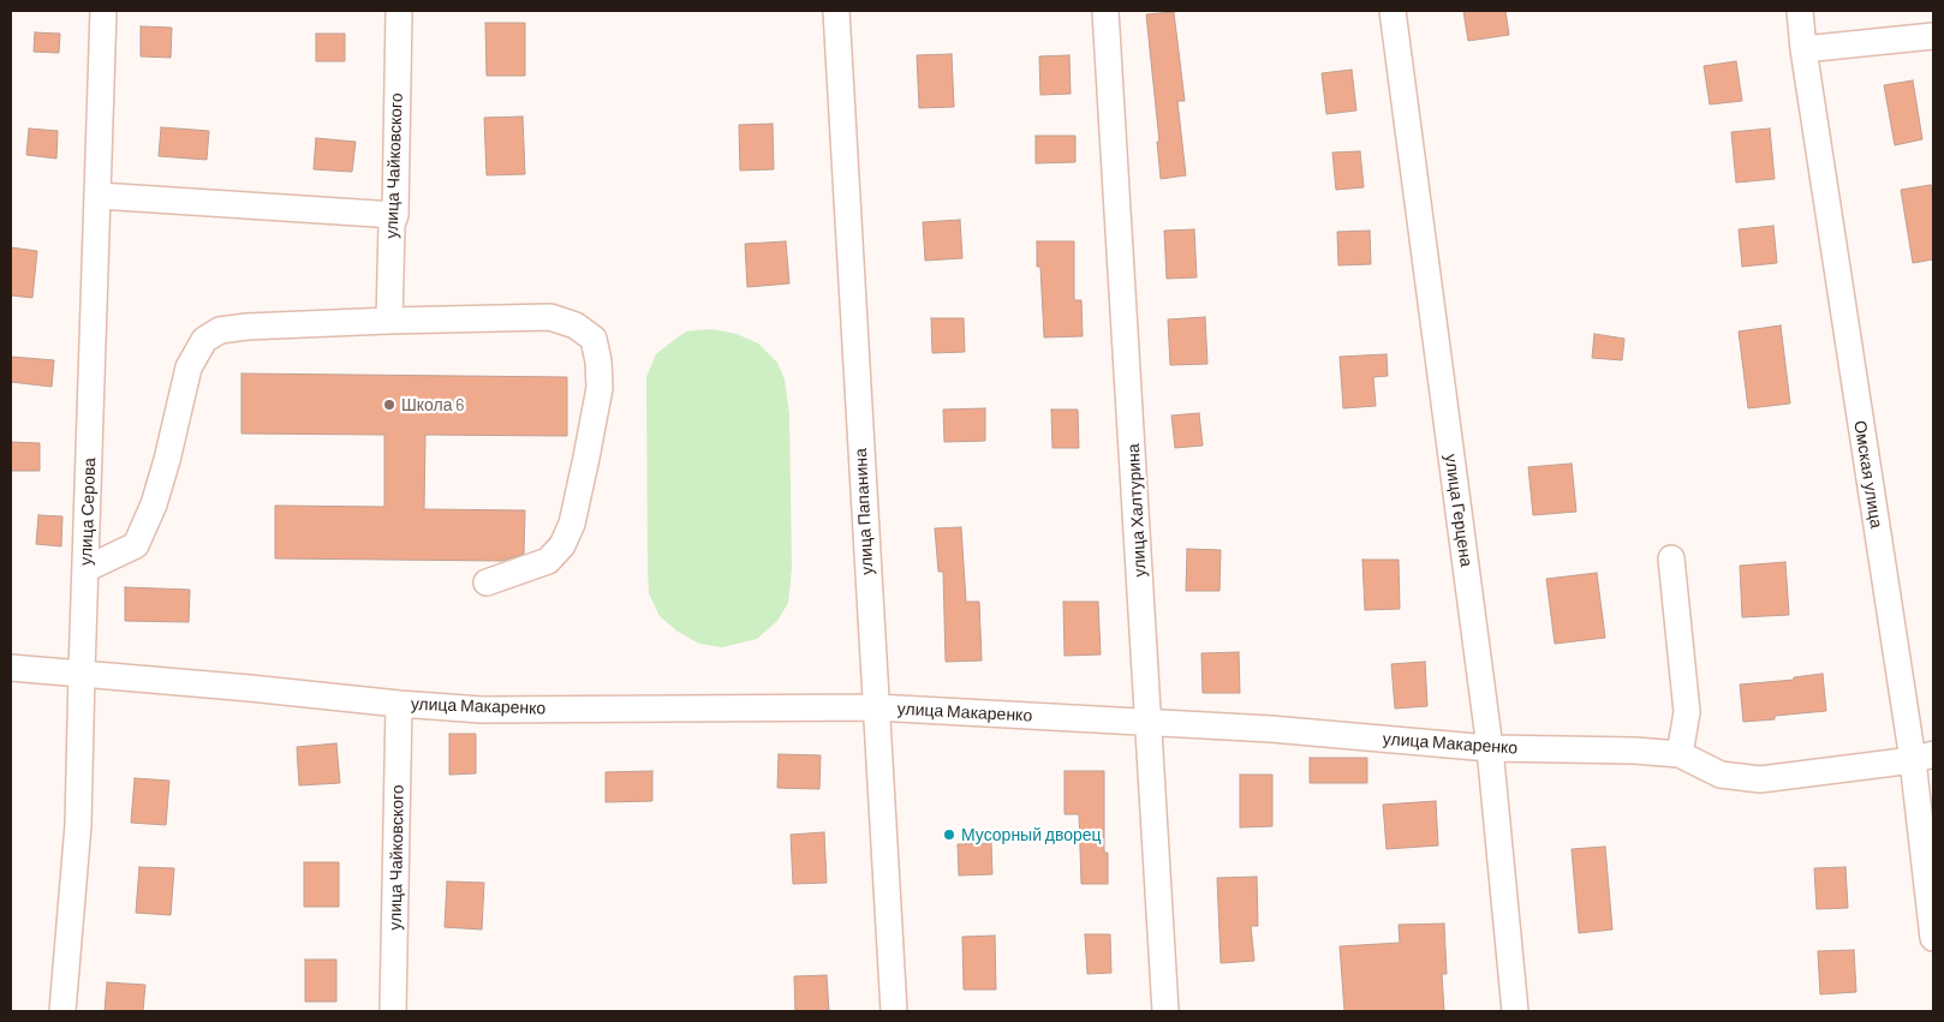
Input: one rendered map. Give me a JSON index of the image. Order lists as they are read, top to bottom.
{
  "streets": {
    "street": [
      "улица Чайковского",
      "Омская улица",
      "улица Халтурина",
      "улица Герцена",
      "улица Серова",
      "улица Папанина",
      "улица Макаренко"
    ]
  },
  "crossings": [
    ["улица Чайковского", "улица Макаренко"],
    ["Омская улица", "улица Макаренко"],
    ["улица Халтурина", "улица Макаренко"],
    ["улица Герцена", "улица Макаренко"],
    ["улица Серова", "улица Макаренко"],
    ["улица Папанина", "улица Макаренко"]
  ],
  "places": ["Школа 6", "Мусорный дворец"]
}
